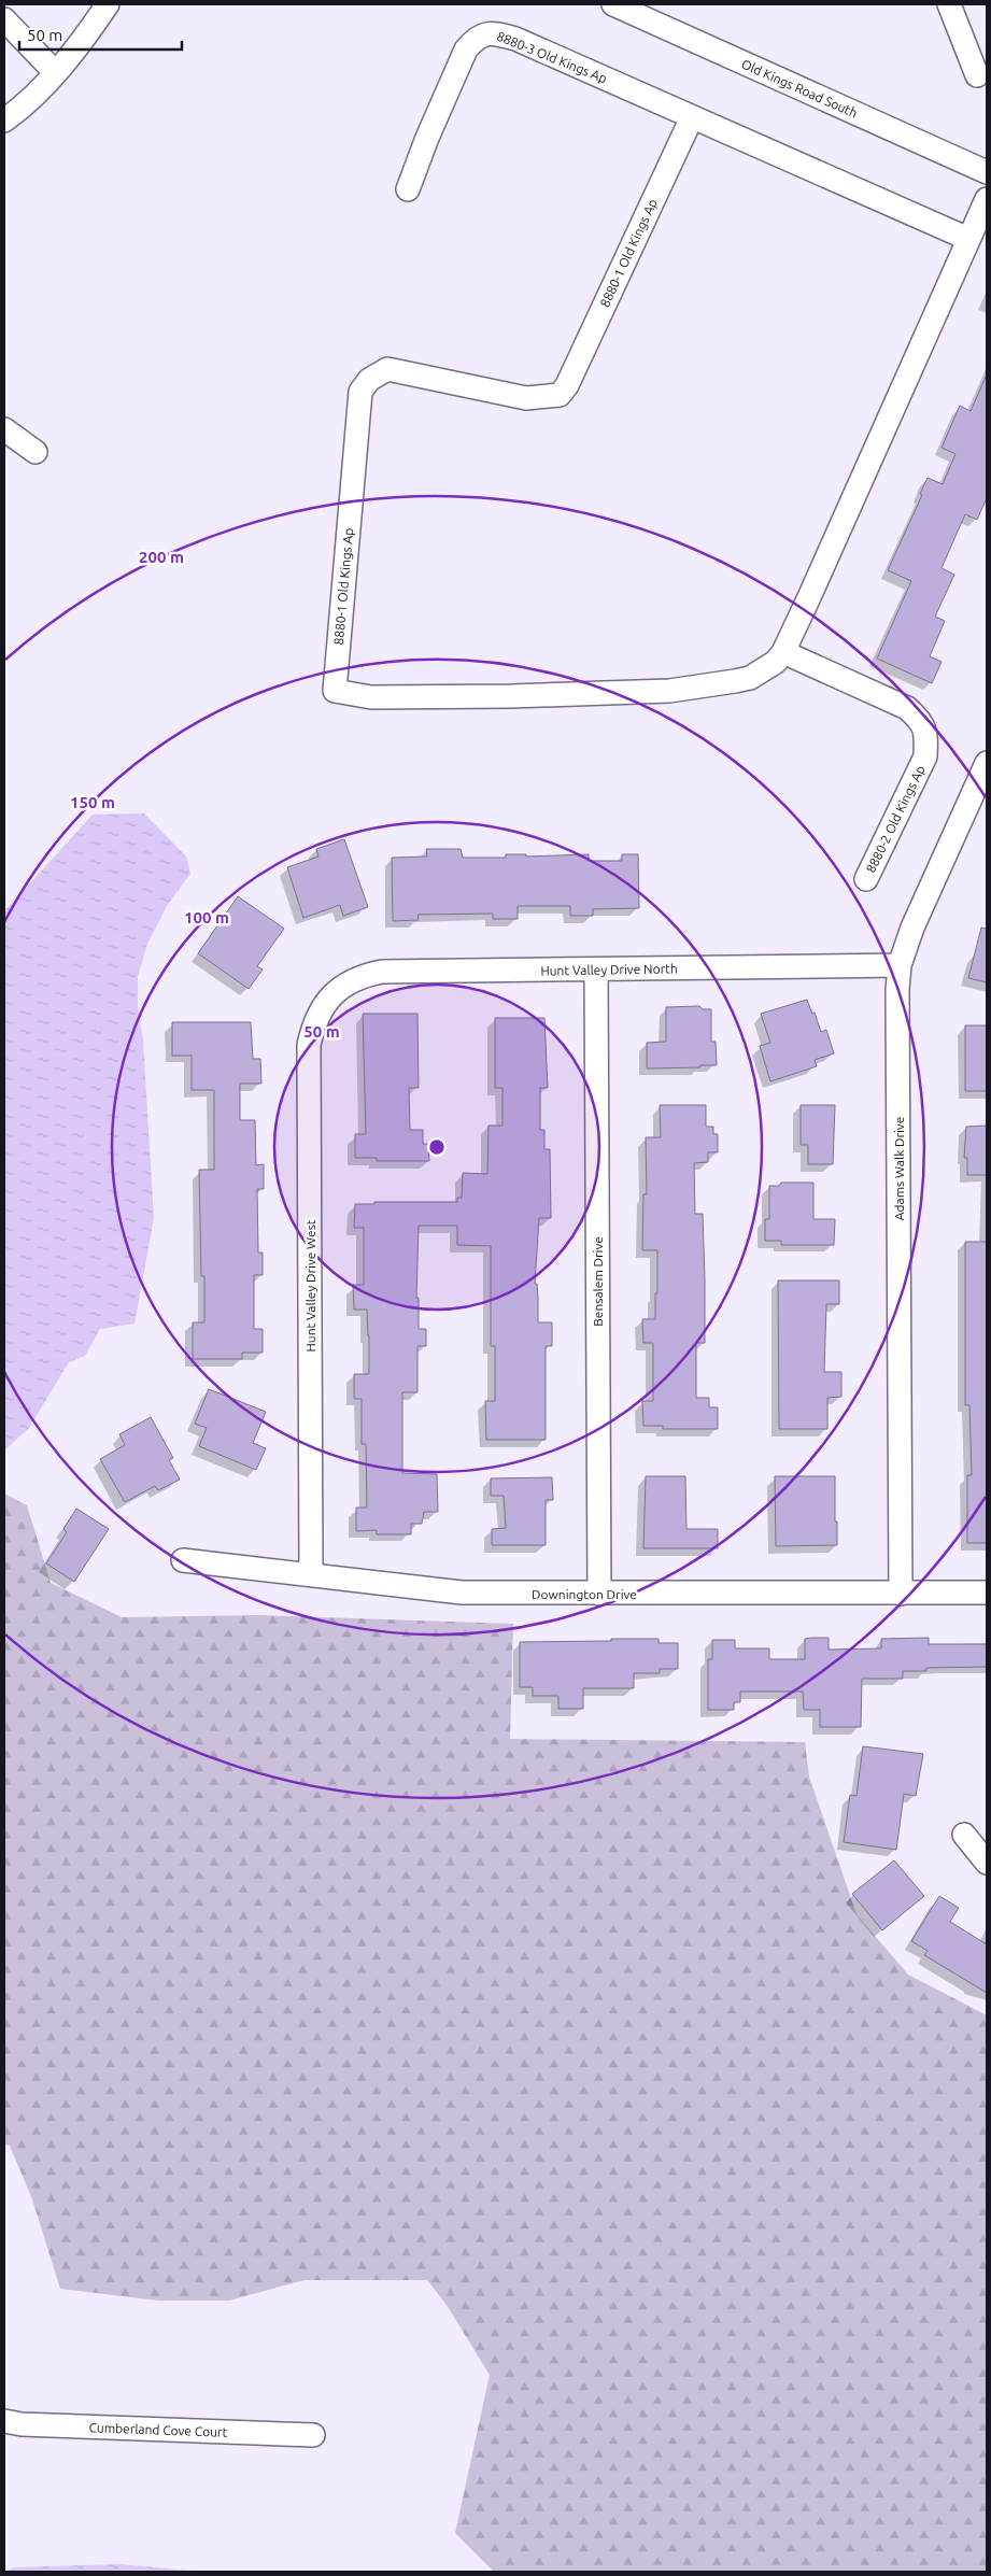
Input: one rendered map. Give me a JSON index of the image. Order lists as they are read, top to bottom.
{
  "streets": {
    "street": [
      "8880-3 Old Kings Ap",
      "Old Kings Road South",
      "8880-1 Old Kings Ap",
      "8880-2 Old Kings Ap",
      "Hunt Valley Drive North",
      "Adams Walk Drive",
      "Bensalem Drive",
      "Hunt Valley Drive West",
      "Downington Drive",
      "Cumberland Cove Court"
    ]
  },
  "crossings": [
    ["8880-3 Old Kings Ap", "8880-1 Old Kings Ap"],
    ["8880-1 Old Kings Ap", "8880-2 Old Kings Ap"],
    ["Hunt Valley Drive North", "Adams Walk Drive"],
    ["Hunt Valley Drive North", "Bensalem Drive"],
    ["Hunt Valley Drive North", "Hunt Valley Drive West"],
    ["Adams Walk Drive", "Downington Drive"],
    ["Bensalem Drive", "Downington Drive"],
    ["Hunt Valley Drive West", "Downington Drive"]
  ],
  "scale_bar": "50 m",
  "rings": [
    "200 m",
    "150 m",
    "100 m",
    "50 m"
  ]
}
